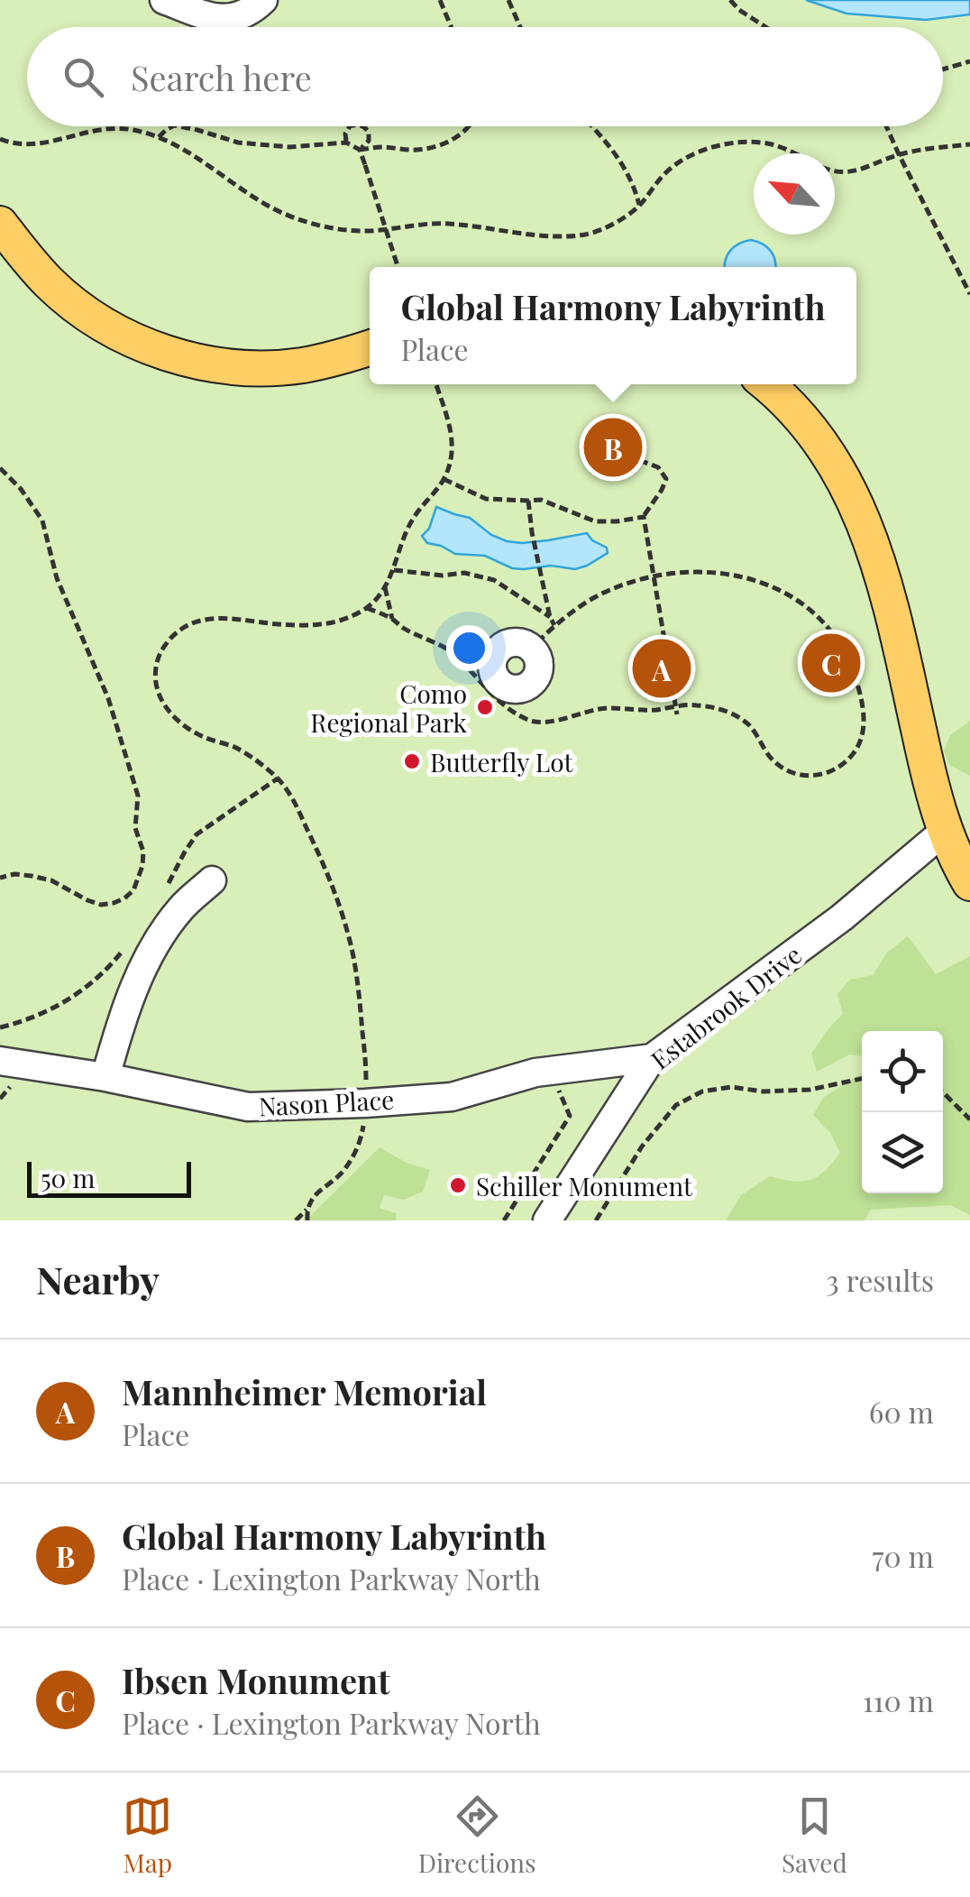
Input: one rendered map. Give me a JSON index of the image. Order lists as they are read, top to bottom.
{
  "streets": {
    "street": ["Estabrook Drive", "Nason Place"]
  },
  "crossings": [
    ["Estabrook Drive", "Nason Place"]
  ],
  "places": ["Como Regional Park", "Butterfly Lot", "Schiller Monument"],
  "scale_bar": "50 m",
  "north": "top left",
  "page": {
    "search": "Search here",
    "popup": ["Global Harmony Labyrinth", "Place"],
    "pins": ["B", "C", "A"],
    "scale": "50 m",
    "heading": ["Nearby", "3 results"],
    "list": [
      {
        "mark": "A",
        "name": "Mannheimer Memorial",
        "note": "Place",
        "value": "60 m"
      },
      {
        "mark": "B",
        "name": "Global Harmony Labyrinth",
        "note": "Place · Lexington Parkway North",
        "value": "70 m"
      },
      {
        "mark": "C",
        "name": "Ibsen Monument",
        "note": "Place · Lexington Parkway North",
        "value": "110 m"
      }
    ],
    "nav": ["Map", "Directions", "Saved"]
  }
}
